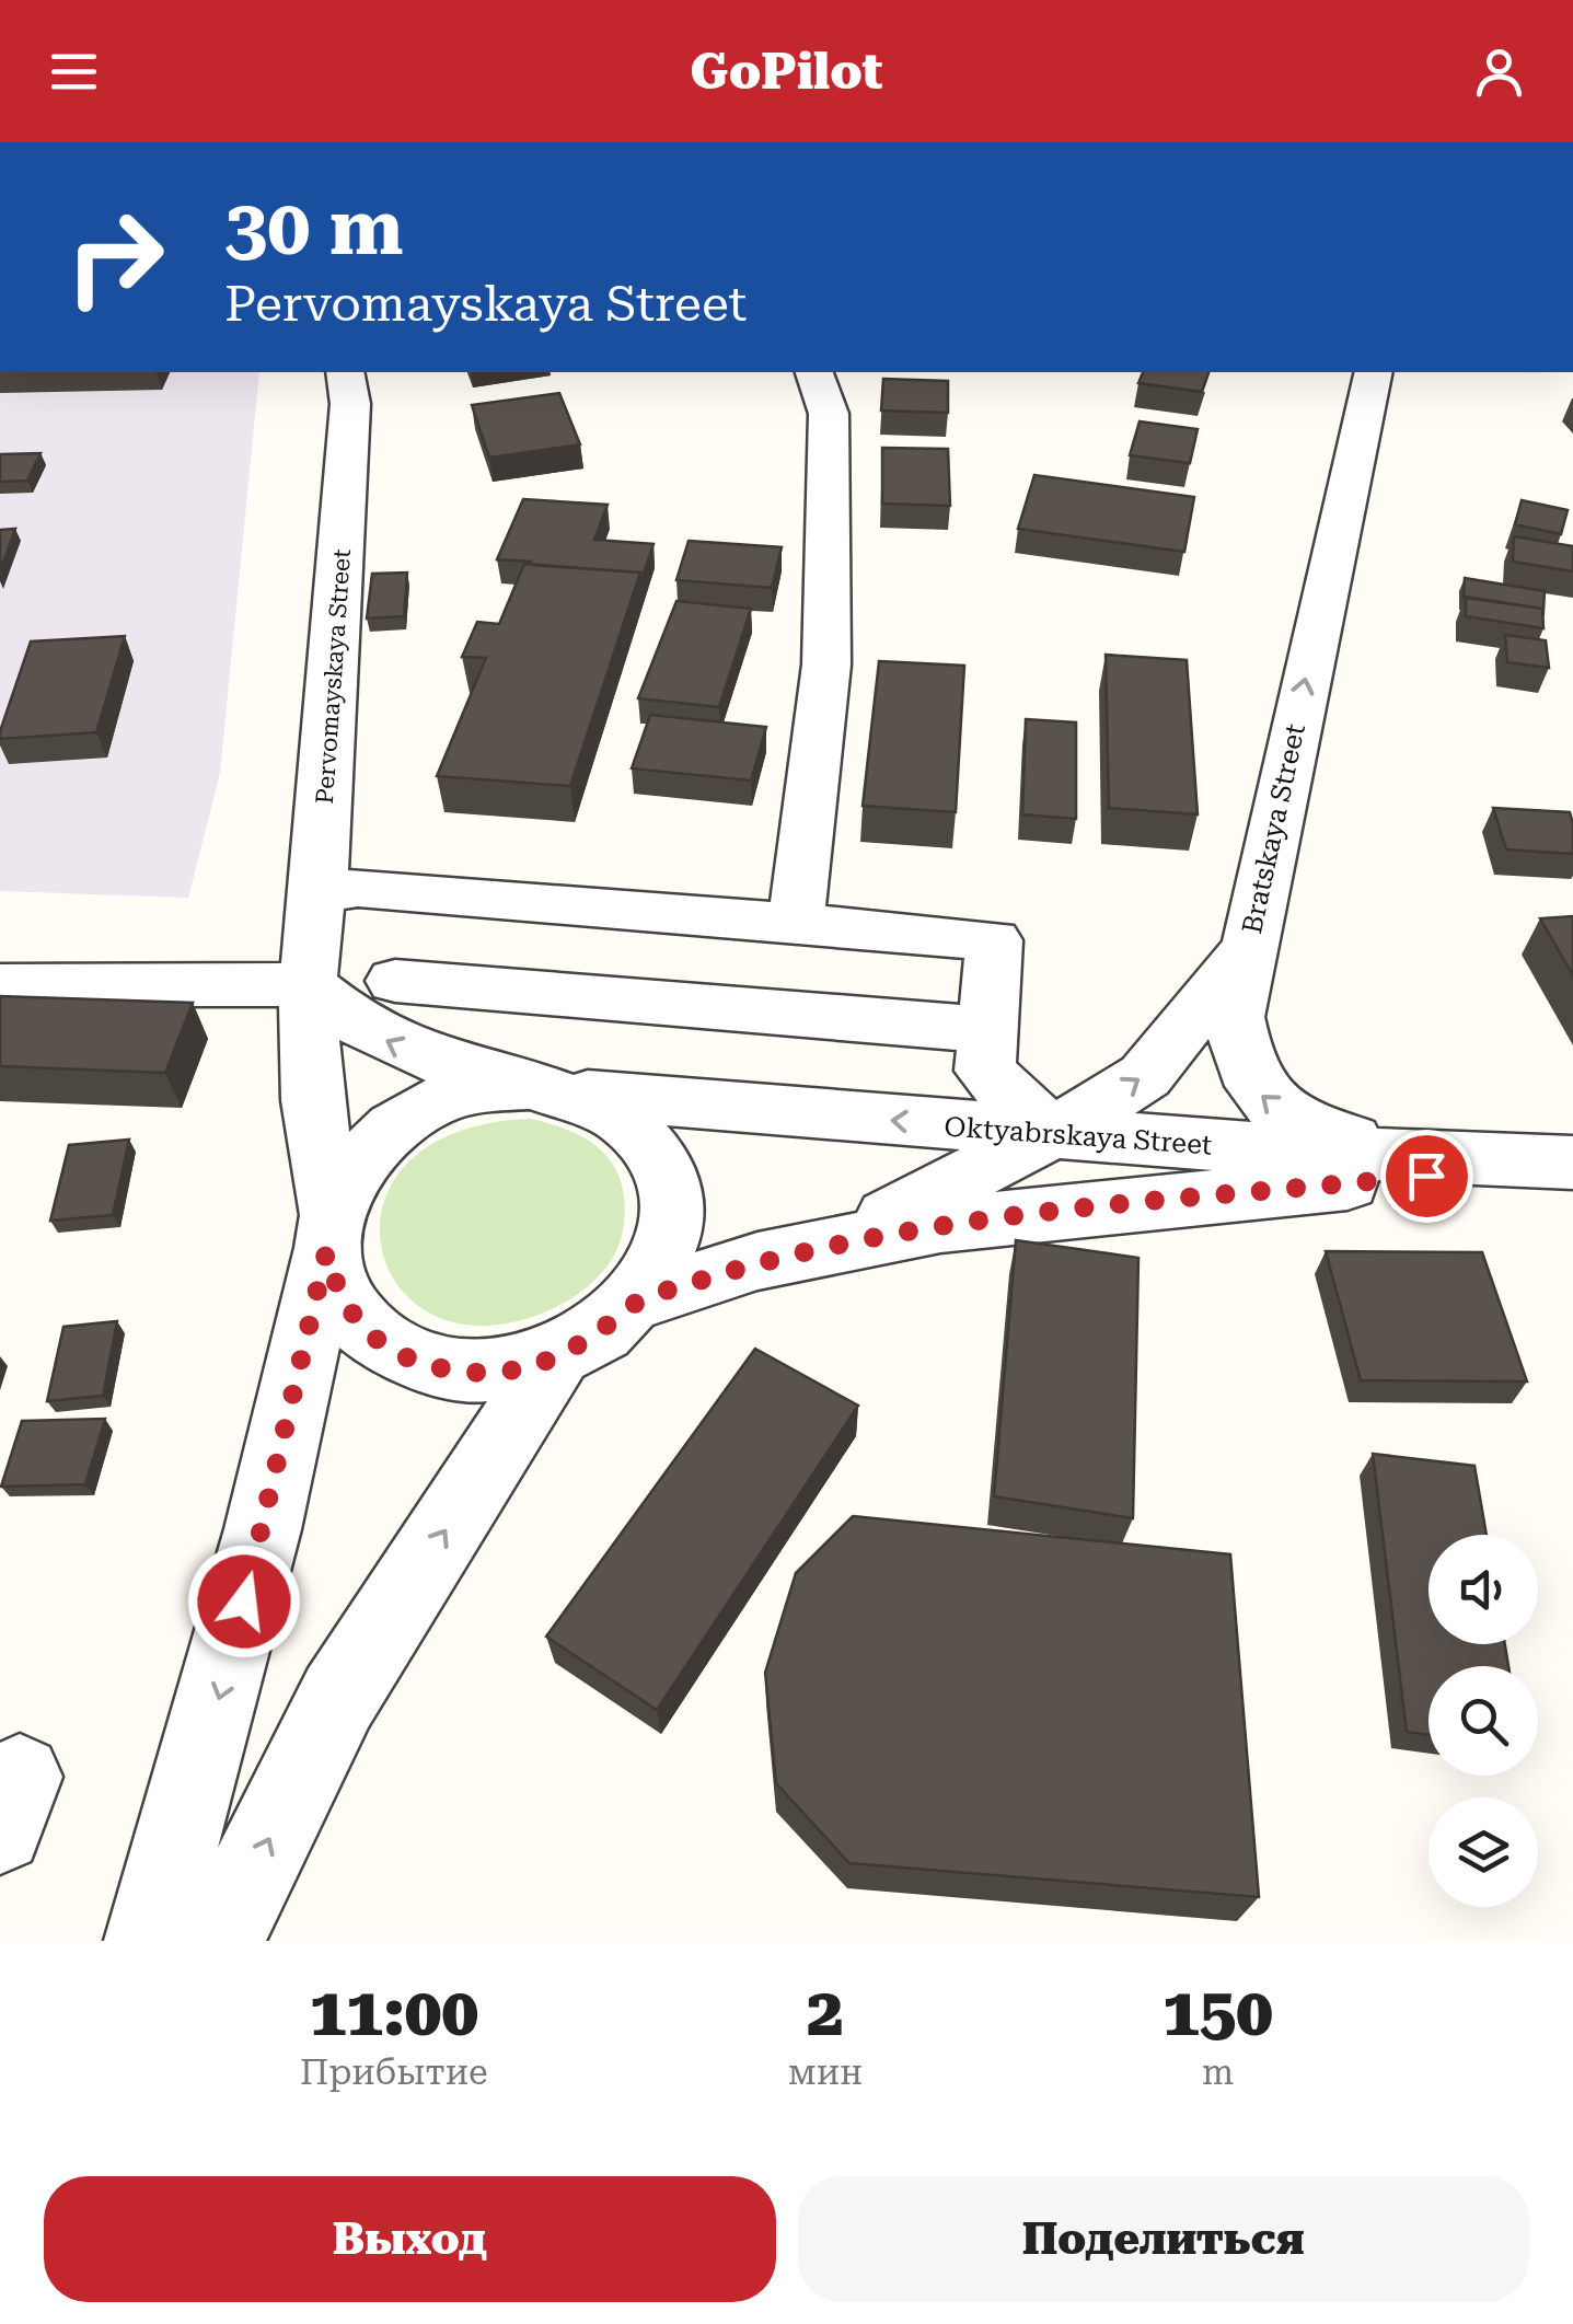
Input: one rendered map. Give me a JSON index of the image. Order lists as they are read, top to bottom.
{
  "streets": {
    "street": ["Pervomayskaya Street", "Bratskaya Street", "Oktyabrskaya Street"]
  },
  "crossings": [
    ["Pervomayskaya Street", "Oktyabrskaya Street"],
    ["Bratskaya Street", "Oktyabrskaya Street"]
  ],
  "page": {
    "header": "GoPilot",
    "turn": ["30 m", "Pervomayskaya Street"],
    "eta": [
      "11:00",
      "Прибытие",
      "2",
      "мин",
      "150",
      "m"
    ],
    "buttons": ["Выход", "Поделиться"]
  }
}
